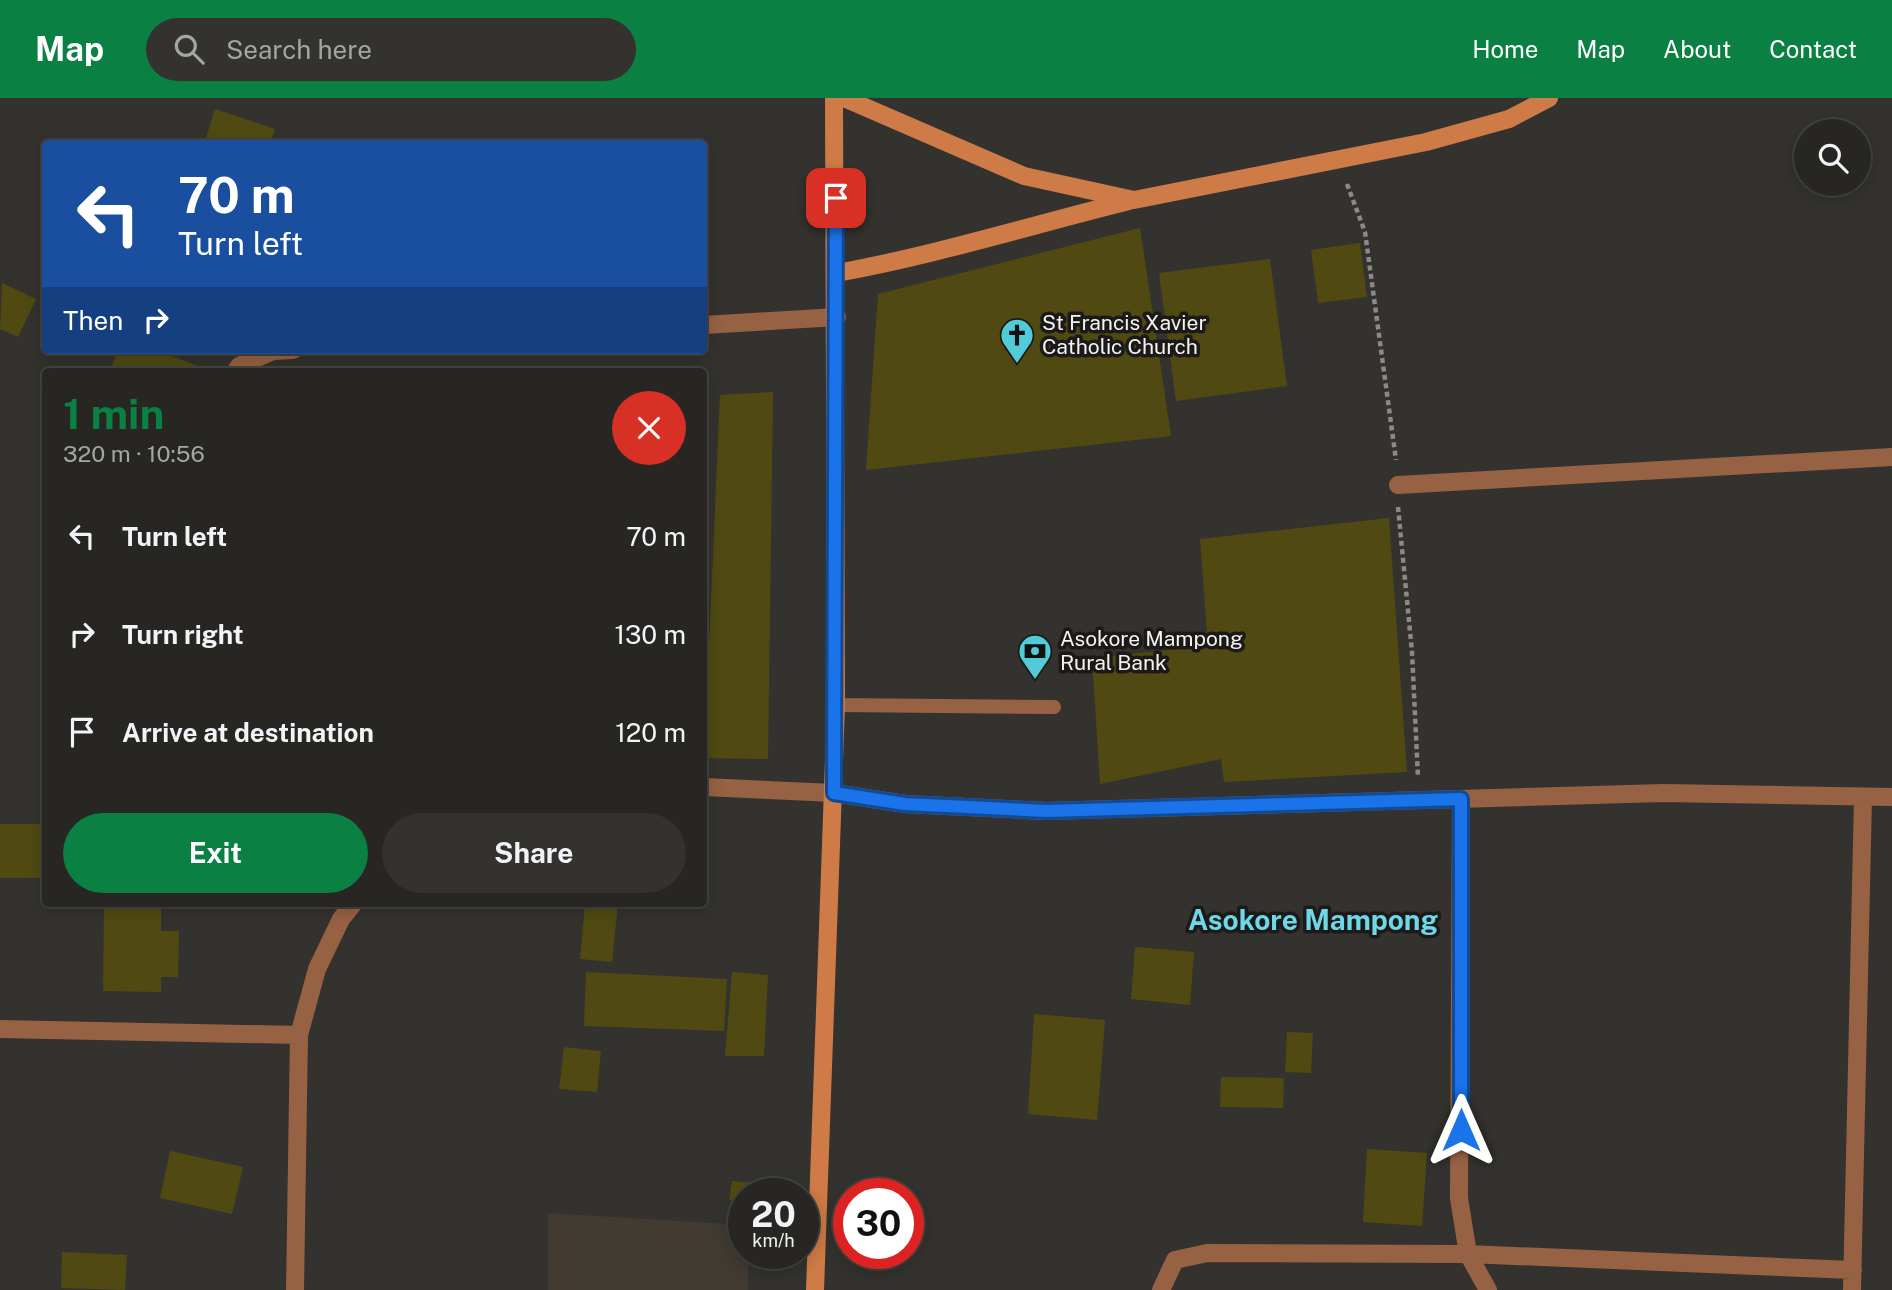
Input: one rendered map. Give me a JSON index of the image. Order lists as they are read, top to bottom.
{
  "districts": ["Asokore Mampong"],
  "places": {
    "church": ["St Francis Xavier Catholic Church"],
    "bank": ["Asokore Mampong Rural Bank"]
  },
  "page": {
    "header": "Map",
    "search": "Search here",
    "nav": [
      "Home",
      "Map",
      "About",
      "Contact"
    ],
    "turn": ["70 m", "Turn left"],
    "then": "Then",
    "heading": ["1 min", "320 m · 10:56"],
    "list": [
      {
        "name": "Turn left",
        "value": "70 m"
      },
      {
        "name": "Turn right",
        "value": "130 m"
      },
      {
        "name": "Arrive at destination",
        "value": "120 m"
      }
    ],
    "buttons": ["Exit", "Share"],
    "speed": "20 km/h",
    "limit": "30"
  }
}
